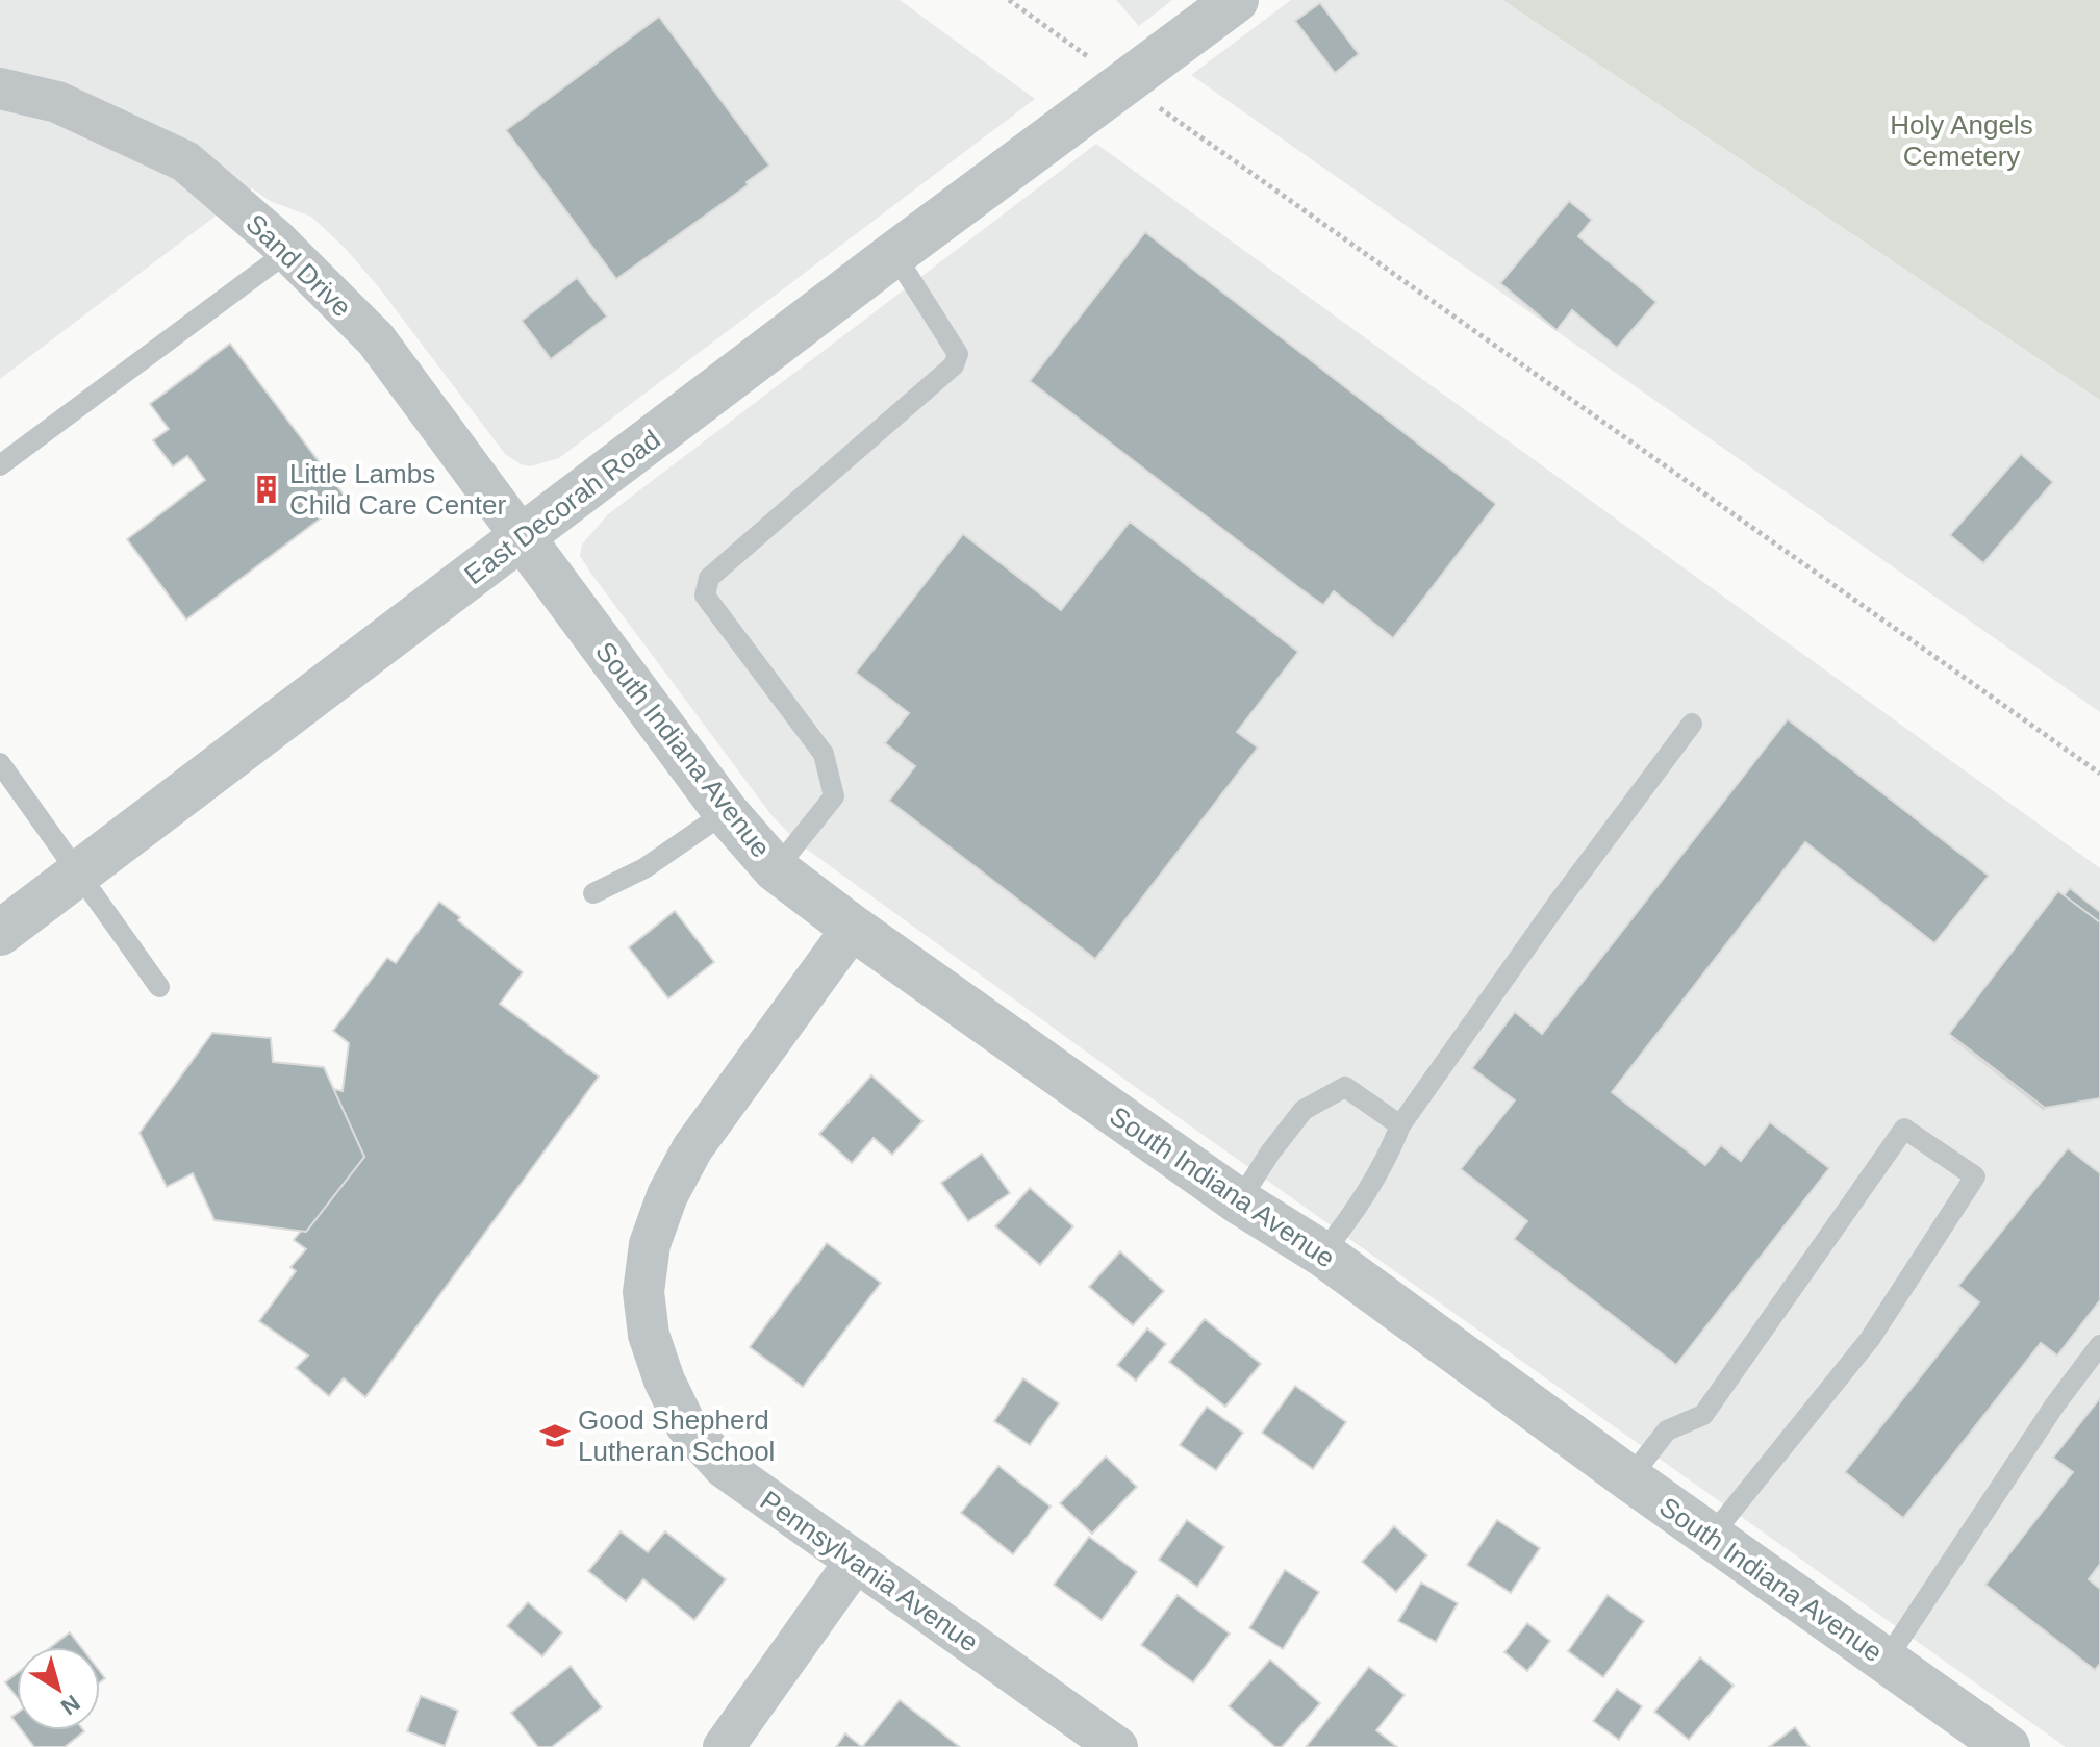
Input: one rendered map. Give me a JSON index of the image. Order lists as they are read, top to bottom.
{
  "streets": {
    "street": [
      "Sand Drive",
      "East Decorah Road",
      "South Indiana Avenue",
      "Pennsylvania Avenue"
    ]
  },
  "crossings": [
    ["Sand Drive", "East Decorah Road"],
    ["Sand Drive", "South Indiana Avenue"],
    ["East Decorah Road", "South Indiana Avenue"],
    ["South Indiana Avenue", "Pennsylvania Avenue"]
  ],
  "parks": ["Holy Angels Cemetery"],
  "places": {
    "building": ["Little Lambs Child Care Center"],
    "school or university": ["Good Shepherd Lutheran School"]
  },
  "north": "bottom right"
}
